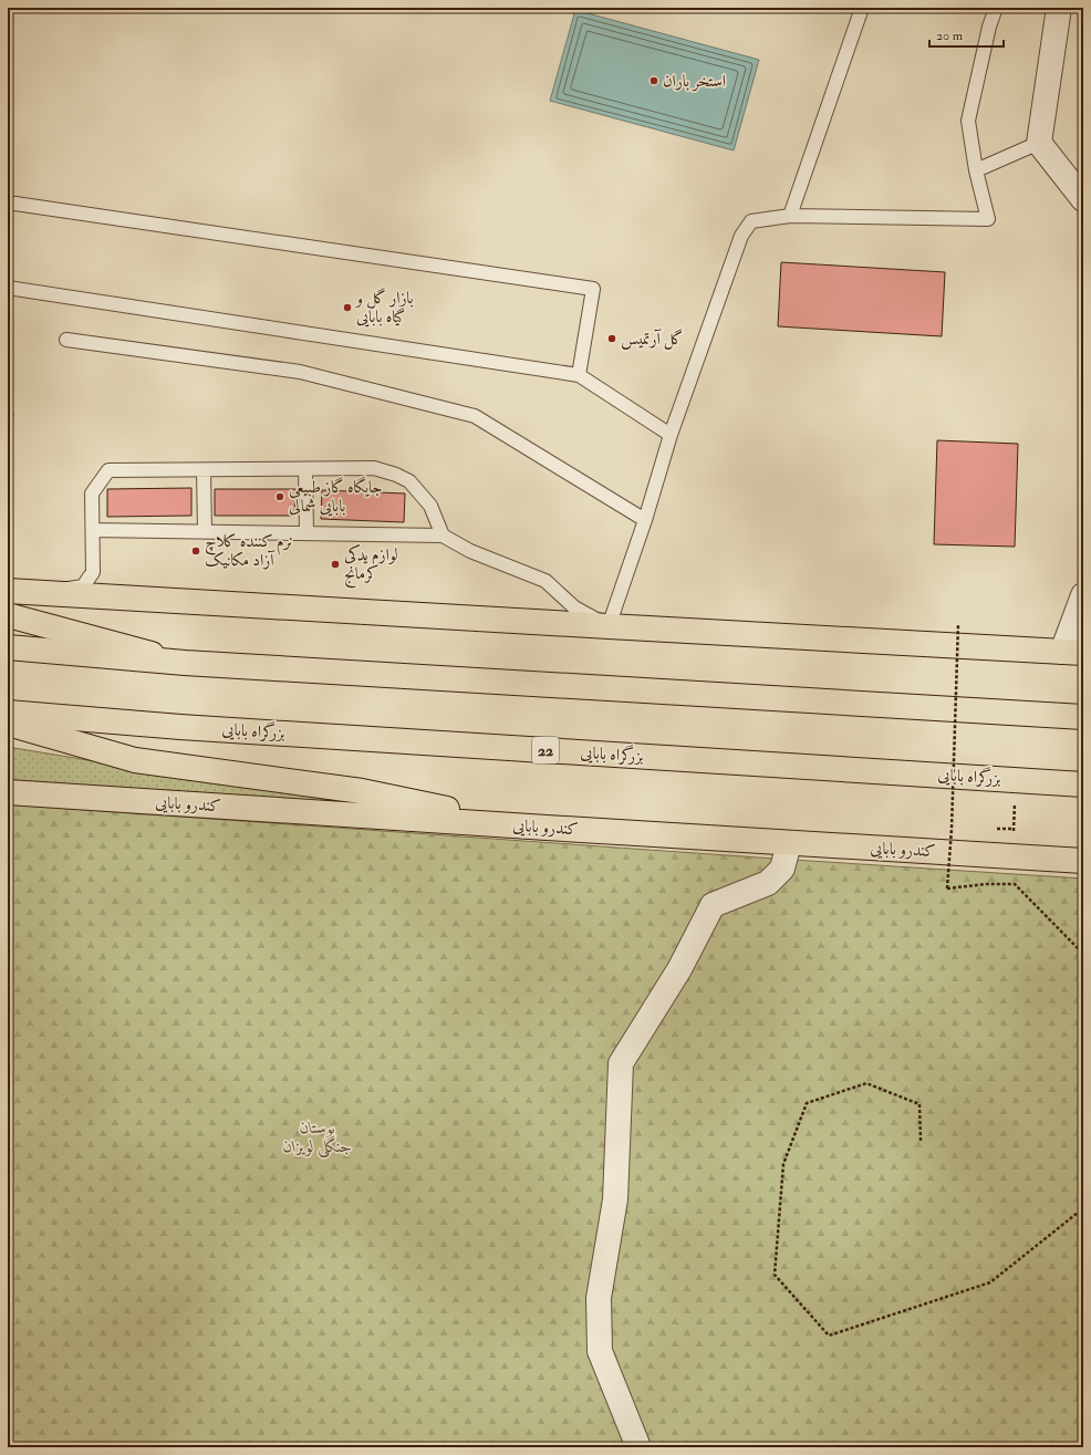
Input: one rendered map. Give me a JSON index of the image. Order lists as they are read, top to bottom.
{
  "streets": {
    "main road": ["بزرگراه بابایی", "22", "کندرو بابایی"]
  },
  "parks": ["بوستان جنگلی لویزان"],
  "places": [
    "استخر باران",
    "بازار گل و گیاه بابایی",
    "گل آرتمیس",
    "جایگاه گاز طبیعی بابایی شمالی",
    "نرم کننده کلاچ آزاد مکانیک",
    "لوازم یدکی کرمانج"
  ],
  "scale_bar": "20 m"
}
